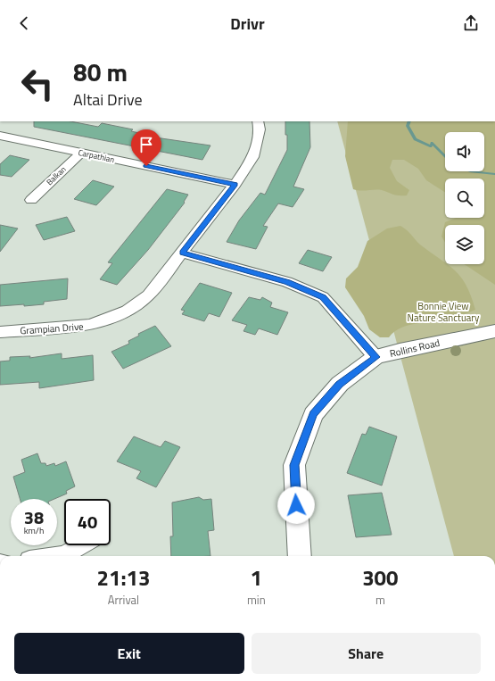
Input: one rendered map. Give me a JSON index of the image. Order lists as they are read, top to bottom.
{
  "streets": {
    "street": [
      "Carpathian",
      "Balkan",
      "Grampian Drive",
      "Rollins Road"
    ]
  },
  "crossings": [
    ["Carpathian", "Balkan"],
    ["Carpathian", "Grampian Drive"]
  ],
  "parks": ["Bonnie View Nature Sanctuary"],
  "page": {
    "header": "Drivr",
    "turn": ["80 m", "Altai Drive"],
    "speed": "38 km/h",
    "limit": "40",
    "eta": [
      "21:13",
      "Arrival",
      "1",
      "min",
      "300",
      "m"
    ],
    "buttons": ["Exit", "Share"]
  }
}
